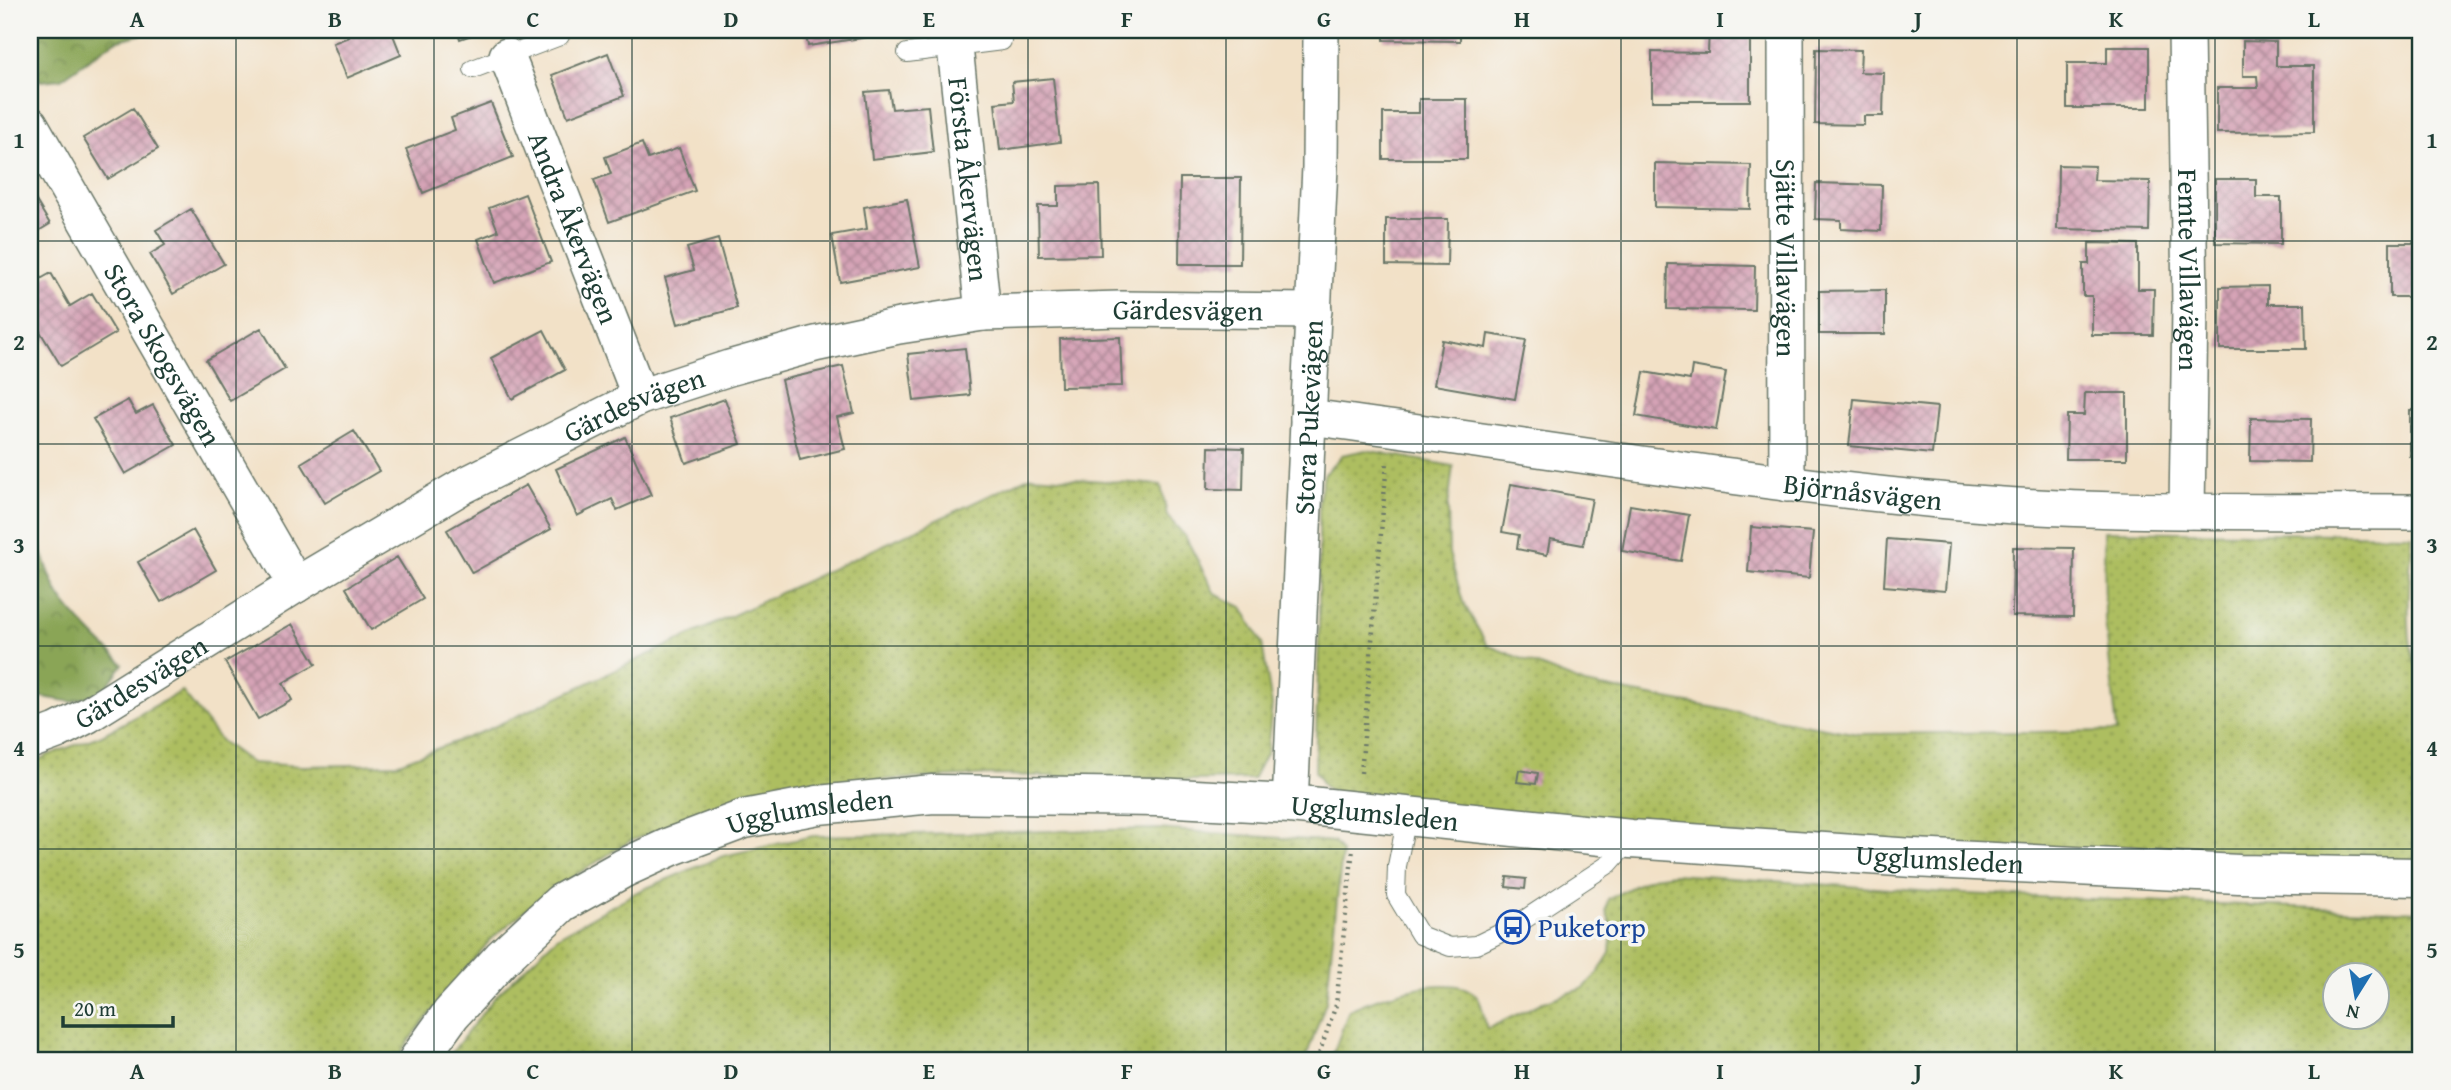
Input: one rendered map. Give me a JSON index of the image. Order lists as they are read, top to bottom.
{
  "streets": {
    "street": [
      "Första Åkervägen",
      "Andra Åkervägen",
      "Sjätte Villavägen",
      "Femte Villavägen",
      "Gärdesvägen",
      "Stora Skogsvägen",
      "Stora Pukevägen",
      "Björnåsvägen",
      "Ugglumsleden"
    ]
  },
  "crossings": [
    ["Första Åkervägen", "Gärdesvägen"],
    ["Andra Åkervägen", "Gärdesvägen"],
    ["Sjätte Villavägen", "Björnåsvägen"],
    ["Femte Villavägen", "Björnåsvägen"],
    ["Gärdesvägen", "Stora Skogsvägen"],
    ["Gärdesvägen", "Stora Pukevägen"],
    ["Stora Pukevägen", "Björnåsvägen"],
    ["Stora Pukevägen", "Ugglumsleden"]
  ],
  "places": {
    "bus stop": ["Puketorp"]
  },
  "scale_bar": "20 m",
  "north": "bottom",
  "grid": {
    "columns": [
      "A",
      "B",
      "C",
      "D",
      "E",
      "F",
      "G",
      "H",
      "I",
      "J",
      "K",
      "L"
    ],
    "rows": [
      "1",
      "2",
      "3",
      "4",
      "5"
    ]
  }
}
